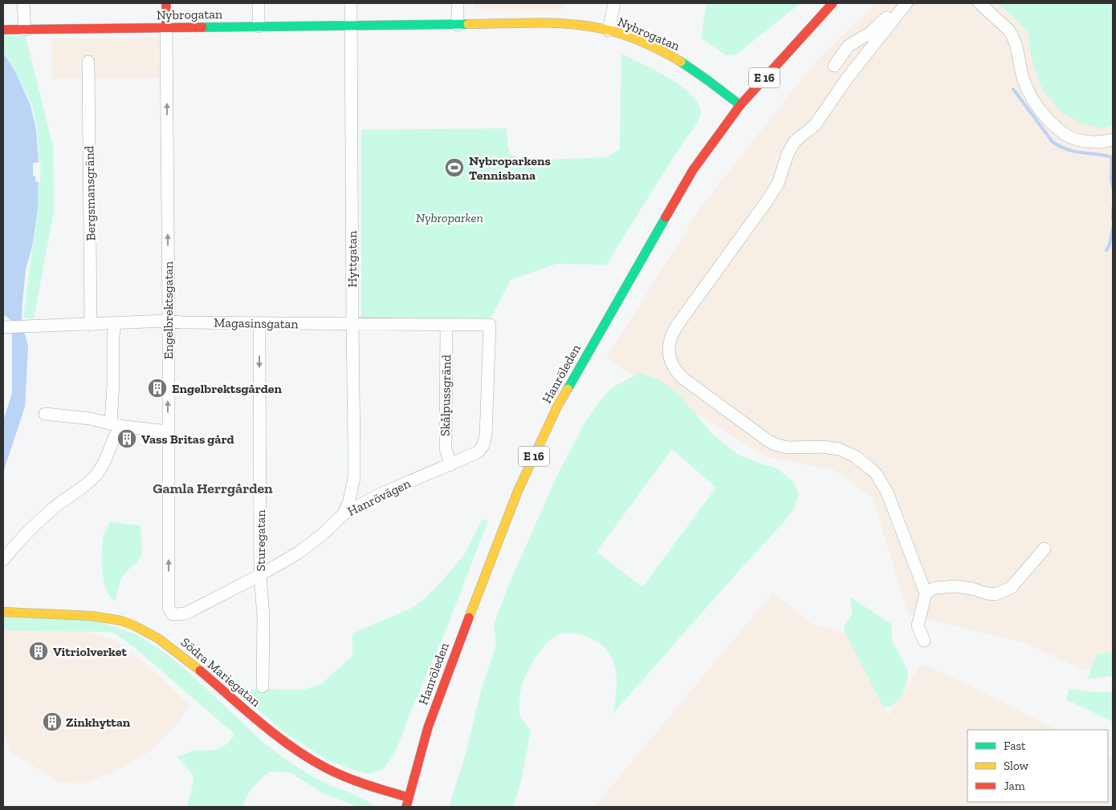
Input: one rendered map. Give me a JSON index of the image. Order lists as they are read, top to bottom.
{
  "streets": {
    "main road": [
      "Nybrogatan",
      "E 16",
      "Engelbrektsgatan",
      "Hanröleden",
      "Södra Mariegatan"
    ],
    "street": [
      "Bergsmansgränd",
      "Hyttgatan",
      "Magasinsgatan",
      "Skålpussgränd",
      "Hanrövägen",
      "Sturegatan"
    ]
  },
  "crossings": [
    ["Nybrogatan", "Hyttgatan"],
    ["Nybrogatan", "Engelbrektsgatan"],
    ["Nybrogatan", "Hanröleden"],
    ["Bergsmansgränd", "Magasinsgatan"],
    ["Hyttgatan", "Magasinsgatan"],
    ["Hyttgatan", "Hanrövägen"],
    ["Engelbrektsgatan", "Magasinsgatan"],
    ["Engelbrektsgatan", "Hanrövägen"],
    ["Magasinsgatan", "Skålpussgränd"],
    ["Magasinsgatan", "Hanrövägen"],
    ["Magasinsgatan", "Sturegatan"],
    ["Hanröleden", "Södra Mariegatan"],
    ["Skålpussgränd", "Hanrövägen"],
    ["Hanrövägen", "Sturegatan"]
  ],
  "one_way": ["Engelbrektsgatan", "Sturegatan"],
  "districts": ["Gamla Herrgården"],
  "parks": ["Nybroparken"],
  "places": {
    "sports": ["Nybroparkens Tennisbana"],
    "building": [
      "Engelbrektsgården",
      "Vass Britas gård",
      "Vitriolverket",
      "Zinkhyttan"
    ]
  },
  "legend": ["Fast", "Slow", "Jam"]
}
